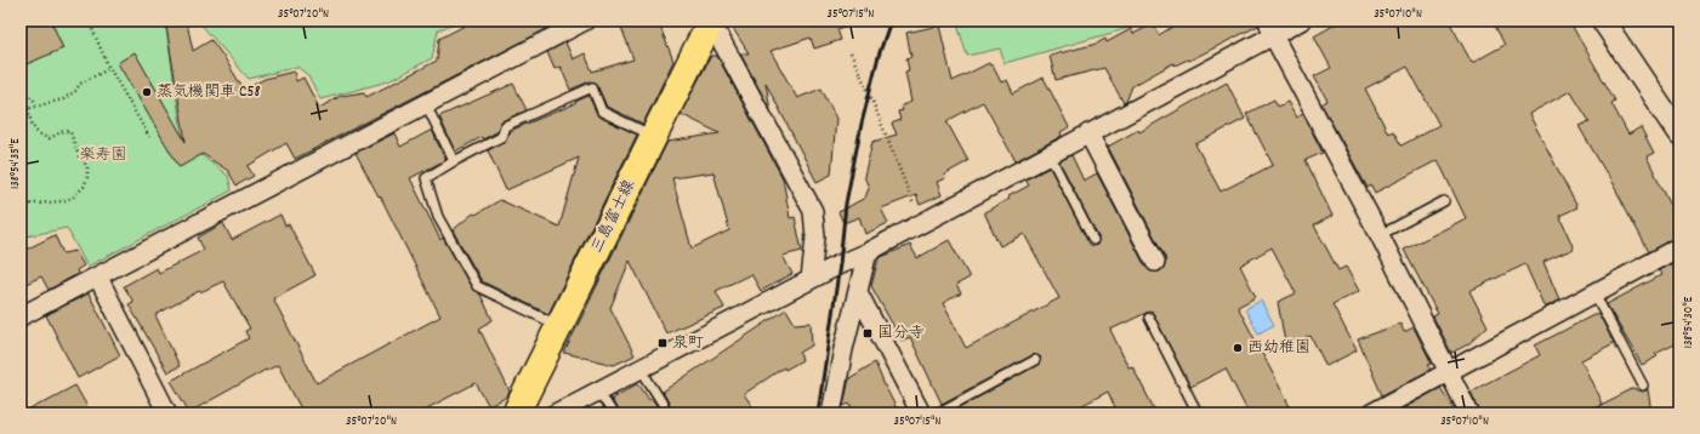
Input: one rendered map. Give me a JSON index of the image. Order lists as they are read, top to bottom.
{
  "streets": {
    "main road": ["三島富士線"]
  },
  "parks": ["楽寿園"],
  "places": {
    "other": ["蒸気機関車 C58", "西幼稚園"],
    "transit": ["国分寺", "泉町"]
  },
  "coordinates": [
    "35°07'20\"N",
    "35°07'15\"N",
    "35°07'10\"N",
    "138°54'35\"E",
    "138°54'30\"E"
  ]
}
